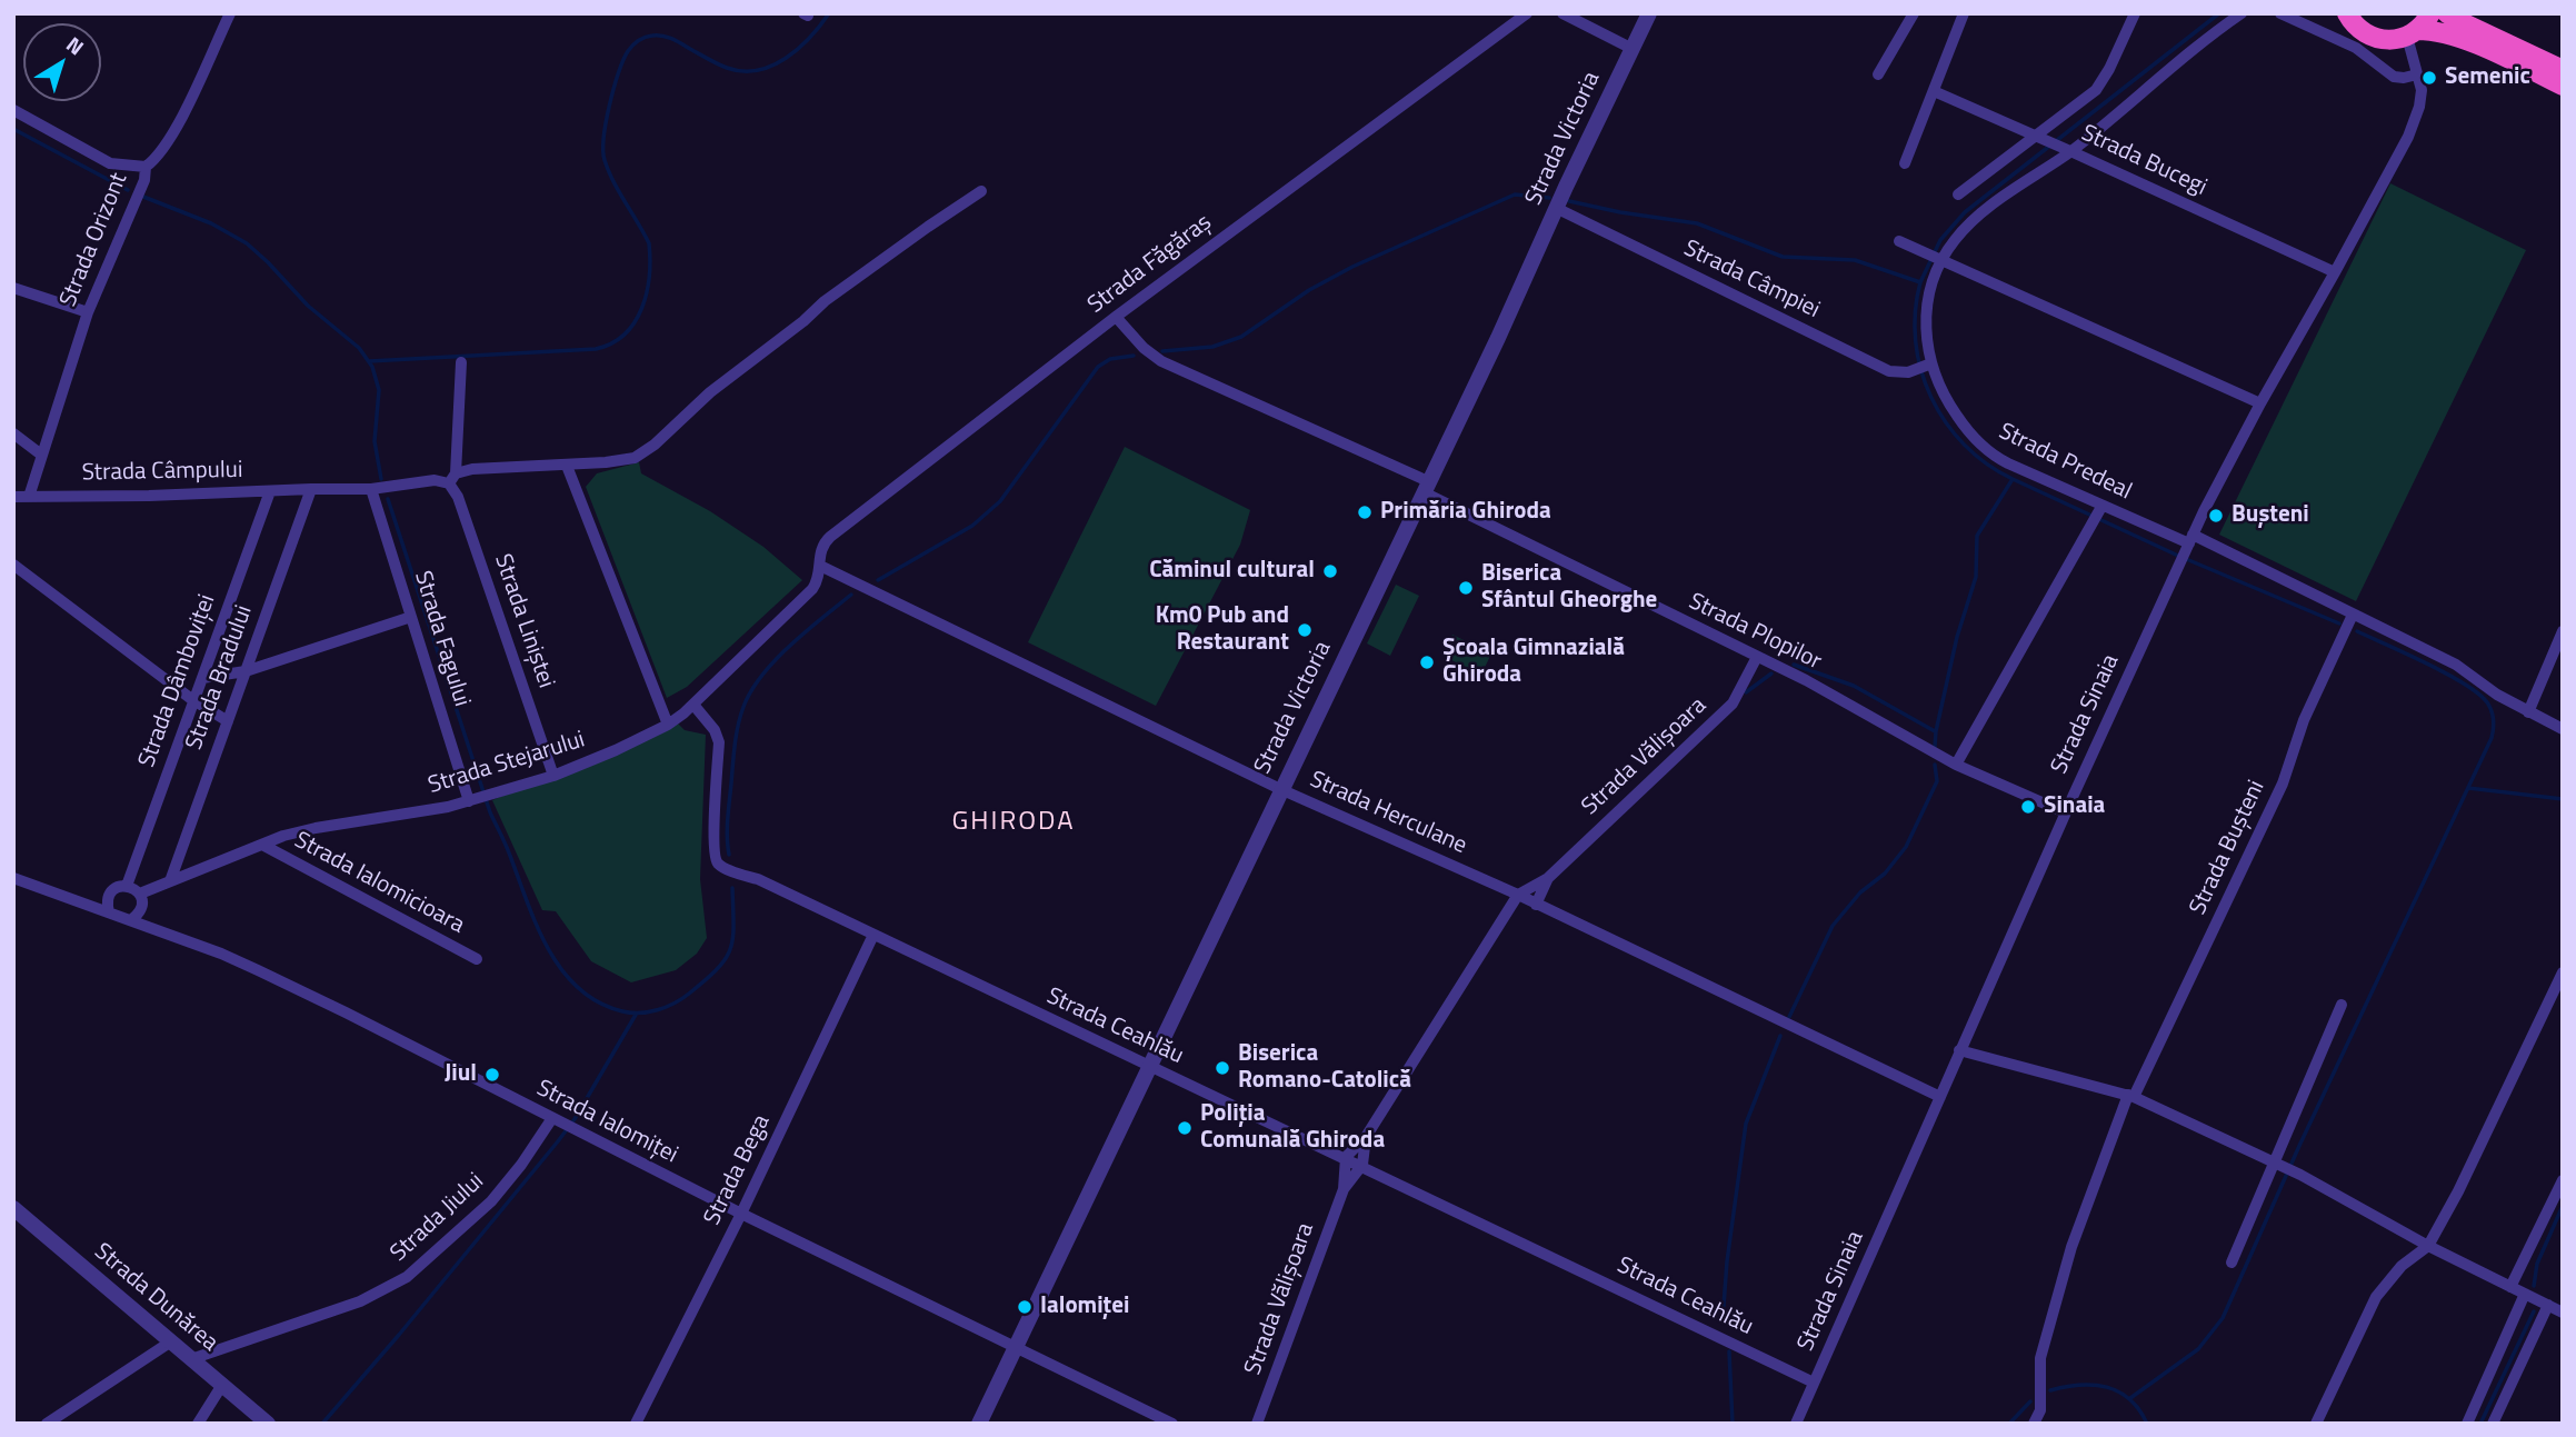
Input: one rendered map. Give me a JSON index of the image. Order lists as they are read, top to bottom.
{
  "streets": {
    "street": [
      "Strada Victoria",
      "Strada Bucegi",
      "Strada Orizont",
      "Strada Făgăraș",
      "Strada Câmpiei",
      "Strada Predeal",
      "Strada Câmpului",
      "Strada Liniștei",
      "Strada Plopilor",
      "Strada Fagului",
      "Strada Bradului",
      "Strada Dâmboviței",
      "Strada Sinaia",
      "Strada Vălișoara",
      "Strada Stejarului",
      "Strada Herculane",
      "Strada Bușteni",
      "Strada Ialomicioara",
      "Strada Ceahlău",
      "Strada Ialomiței",
      "Strada Bega",
      "Strada Jiului",
      "Strada Dunărea"
    ]
  },
  "crossings": [
    ["Strada Victoria", "Strada Câmpiei"],
    ["Strada Victoria", "Strada Plopilor"],
    ["Strada Victoria", "Strada Herculane"],
    ["Strada Victoria", "Strada Ceahlău"],
    ["Strada Victoria", "Strada Ialomiței"],
    ["Strada Bucegi", "Strada Predeal"],
    ["Strada Bucegi", "Strada Sinaia"],
    ["Strada Orizont", "Strada Câmpului"],
    ["Strada Făgăraș", "Strada Plopilor"],
    ["Strada Făgăraș", "Strada Stejarului"],
    ["Strada Făgăraș", "Strada Herculane"],
    ["Strada Câmpiei", "Strada Predeal"],
    ["Strada Predeal", "Strada Sinaia"],
    ["Strada Predeal", "Strada Bușteni"],
    ["Strada Câmpului", "Strada Liniștei"],
    ["Strada Câmpului", "Strada Fagului"],
    ["Strada Câmpului", "Strada Bradului"],
    ["Strada Câmpului", "Strada Dâmboviței"],
    ["Strada Liniștei", "Strada Stejarului"],
    ["Strada Plopilor", "Strada Sinaia"],
    ["Strada Plopilor", "Strada Vălișoara"],
    ["Strada Fagului", "Strada Stejarului"],
    ["Strada Bradului", "Strada Stejarului"],
    ["Strada Dâmboviței", "Strada Stejarului"],
    ["Strada Dâmboviței", "Strada Ialomiței"],
    ["Strada Sinaia", "Strada Herculane"],
    ["Strada Sinaia", "Strada Ceahlău"],
    ["Strada Vălișoara", "Strada Herculane"],
    ["Strada Vălișoara", "Strada Ceahlău"],
    ["Strada Stejarului", "Strada Herculane"],
    ["Strada Stejarului", "Strada Ialomicioara"],
    ["Strada Stejarului", "Strada Ceahlău"],
    ["Strada Stejarului", "Strada Ialomiței"],
    ["Strada Ceahlău", "Strada Bega"],
    ["Strada Ialomiței", "Strada Bega"],
    ["Strada Ialomiței", "Strada Jiului"],
    ["Strada Jiului", "Strada Dunărea"]
  ],
  "districts": ["GHIRODA"],
  "places": [
    "Semenic",
    "Primăria Ghiroda",
    "Bușteni",
    "Căminul cultural",
    "Biserica Sfântul Gheorghe",
    "Km0 Pub and Restaurant",
    "Școala Gimnazială Ghiroda",
    "Sinaia",
    "Biserica Romano-Catolică",
    "Jiul",
    "Poliția Comunală Ghiroda",
    "Ialomiței"
  ],
  "north": "top right"
}
